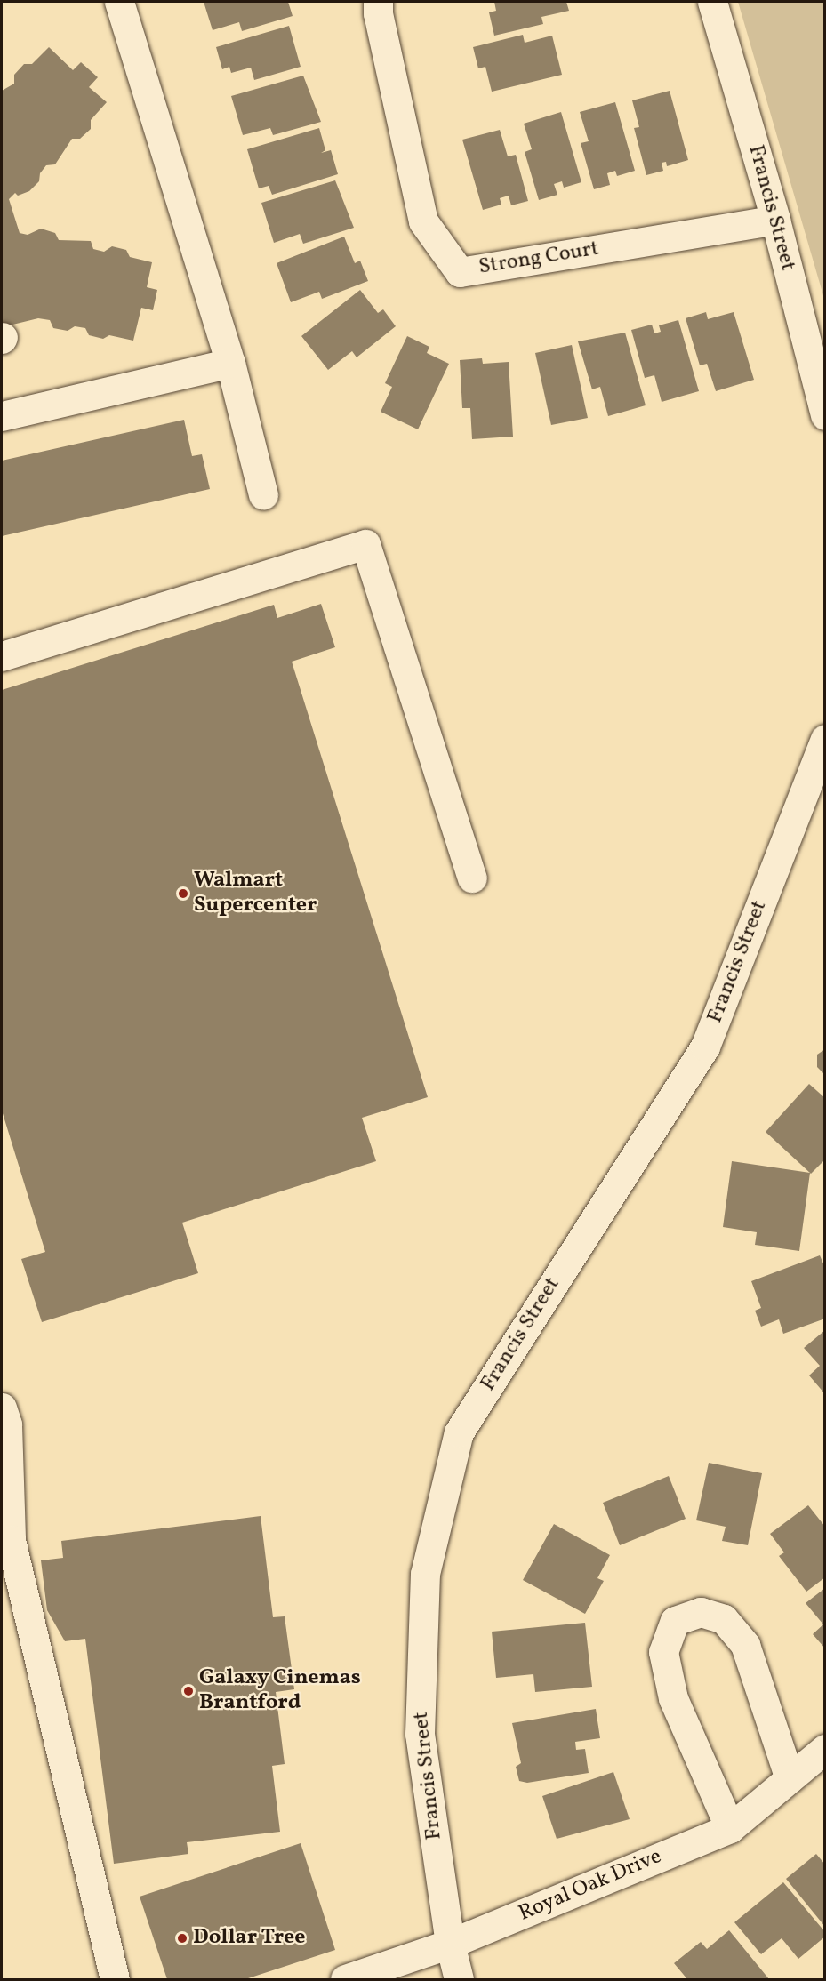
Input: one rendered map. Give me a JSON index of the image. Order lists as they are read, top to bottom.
{
  "streets": {
    "street": ["Francis Street", "Strong Court", "Royal Oak Drive"]
  },
  "crossings": [
    ["Francis Street", "Strong Court"],
    ["Francis Street", "Royal Oak Drive"]
  ],
  "places": ["Walmart Supercenter", "Galaxy Cinemas Brantford", "Dollar Tree"]
}
